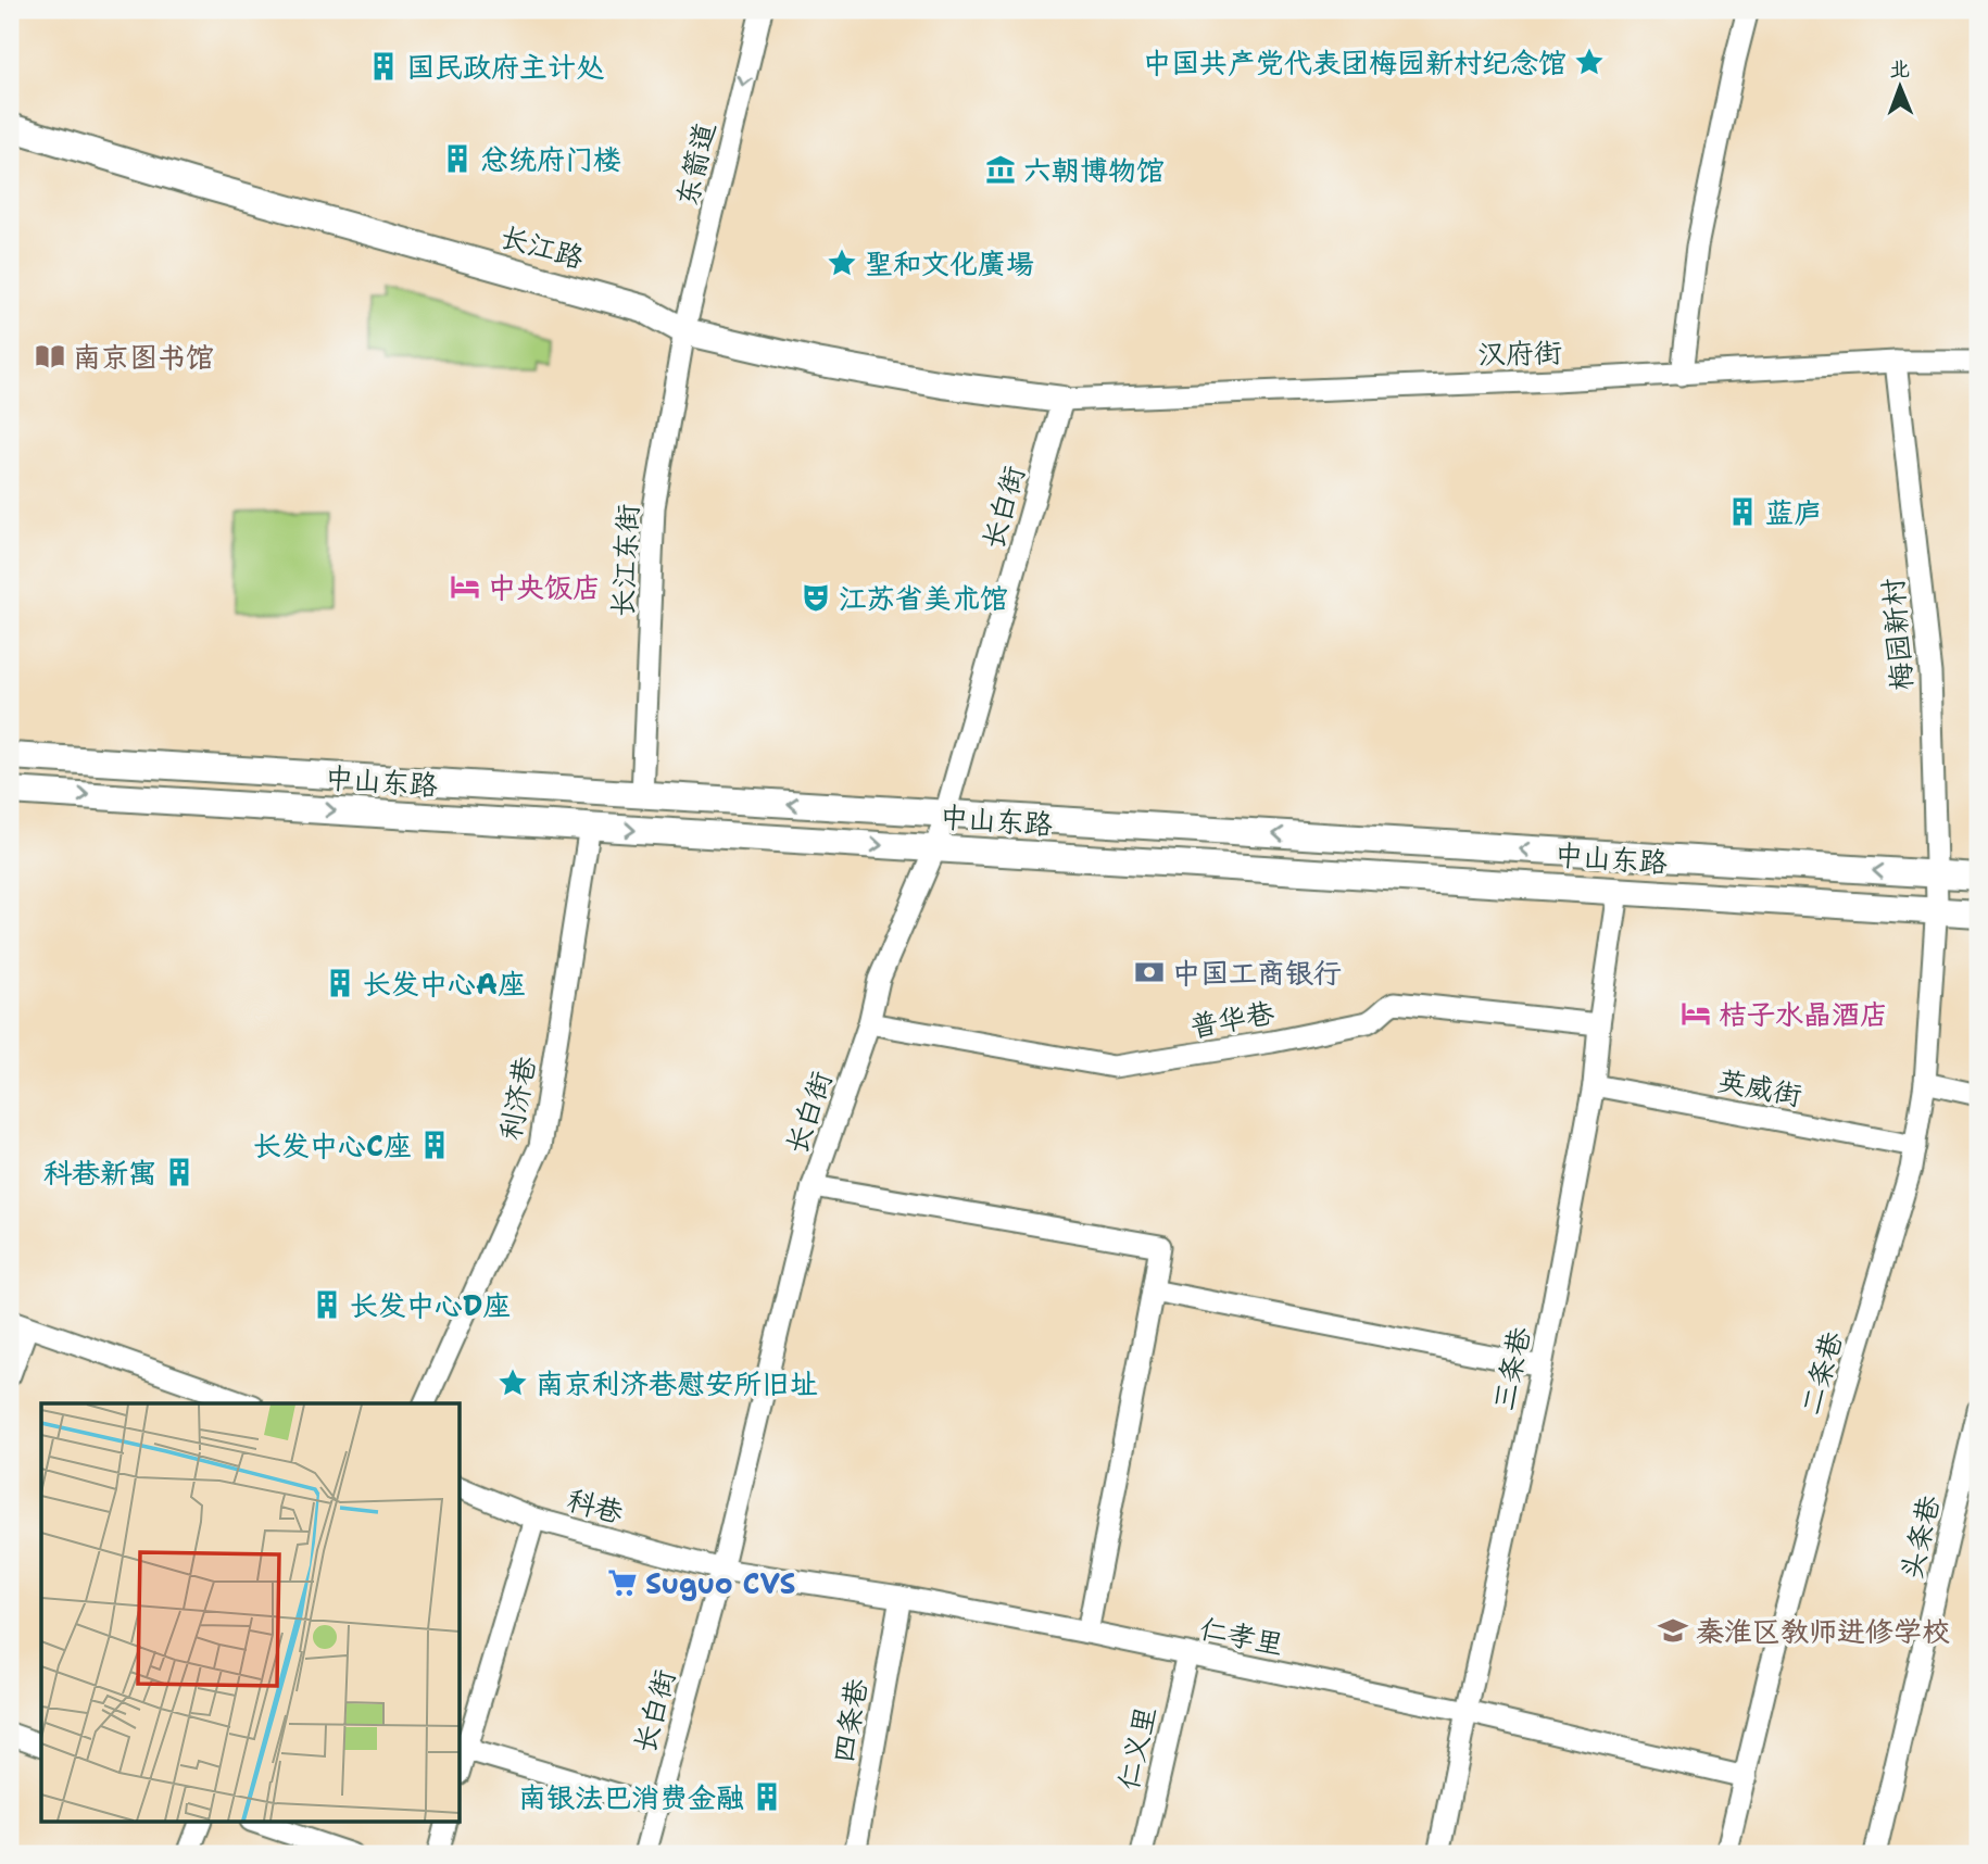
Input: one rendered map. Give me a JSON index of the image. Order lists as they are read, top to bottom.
{
  "streets": {
    "main road": ["长江路", "中山东路"],
    "street": [
      "东箭道",
      "汉府街",
      "长白街",
      "长江东街",
      "梅园新村",
      "普华巷",
      "英威街",
      "利济巷",
      "三条巷",
      "二条巷",
      "科巷",
      "头条巷",
      "仁孝里",
      "四条巷",
      "仁义里"
    ]
  },
  "crossings": [
    ["东箭道", "长江路"],
    ["东箭道", "长江东街"],
    ["长江路", "汉府街"],
    ["长江路", "长白街"],
    ["长江路", "长江东街"],
    ["汉府街", "长白街"],
    ["汉府街", "梅园新村"],
    ["长白街", "中山东路"],
    ["长白街", "普华巷"],
    ["长白街", "科巷"],
    ["长白街", "仁孝里"],
    ["长江东街", "中山东路"],
    ["梅园新村", "中山东路"],
    ["梅园新村", "二条巷"],
    ["中山东路", "利济巷"],
    ["中山东路", "三条巷"],
    ["中山东路", "二条巷"],
    ["普华巷", "三条巷"],
    ["英威街", "三条巷"],
    ["英威街", "二条巷"],
    ["三条巷", "仁孝里"],
    ["二条巷", "仁孝里"],
    ["科巷", "仁孝里"],
    ["仁孝里", "四条巷"],
    ["仁孝里", "仁义里"]
  ],
  "one_way": ["东箭道"],
  "places": {
    "place": ["中国共产党代表团梅园新村纪念馆", "聖和文化廣場", "南京利济巷慰安所旧址"],
    "building": [
      "国民政府主计处",
      "总统府门楼",
      "蓝庐",
      "长发中心A座",
      "长发中心C座",
      "科巷新寓",
      "长发中心D座",
      "南银法巴消费金融"
    ],
    "museum": ["六朝博物馆"],
    "library": ["南京图书馆"],
    "hotel": ["中央饭店", "桔子水晶酒店"],
    "theatre": ["江苏省美术馆"],
    "bank": ["中国工商银行"],
    "supermarket": ["Suguo CVS"],
    "school or university": ["秦淮区教师进修学校"]
  },
  "north": "top"
}
